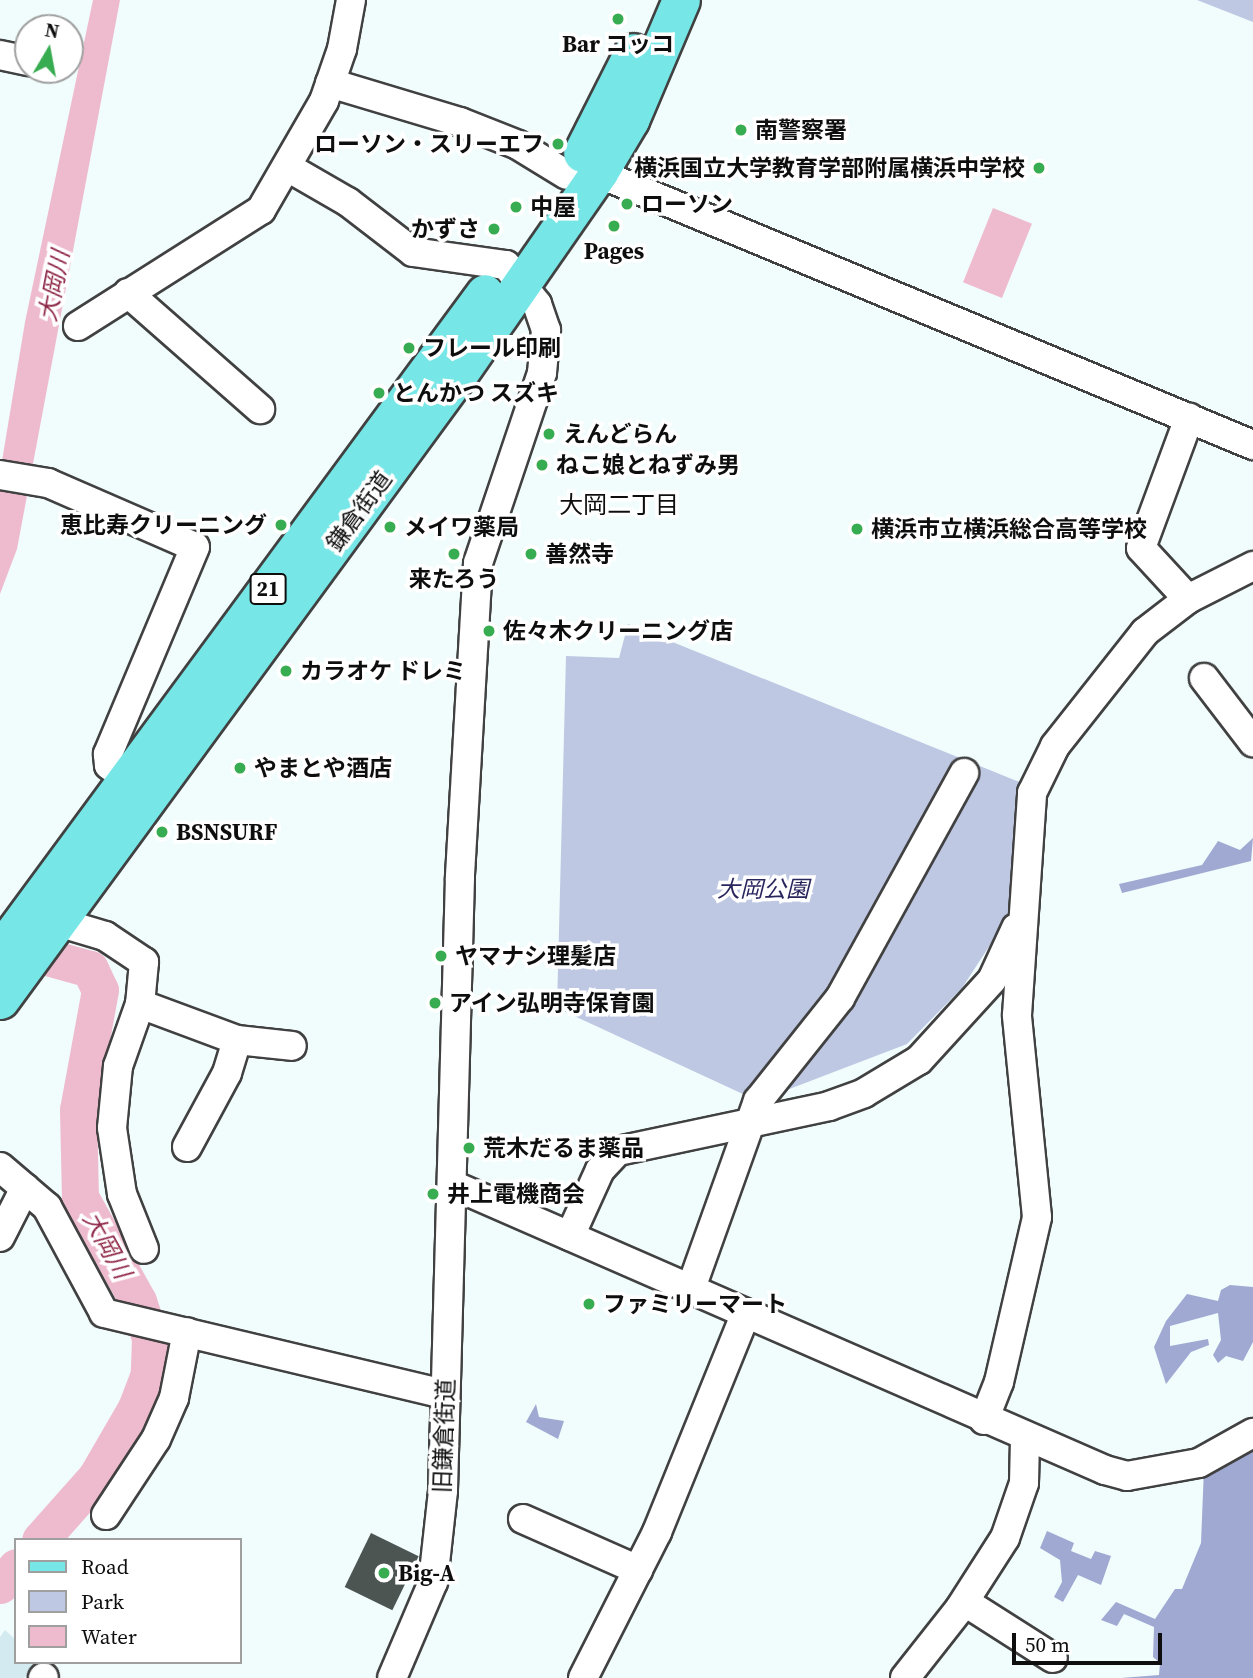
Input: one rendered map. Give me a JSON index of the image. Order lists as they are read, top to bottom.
{
  "streets": {
    "main road": ["鎌倉街道", "21"],
    "street": ["旧鎌倉街道"]
  },
  "crossings": [
    ["鎌倉街道", "旧鎌倉街道"]
  ],
  "districts": ["大岡二丁目"],
  "water": ["大岡川"],
  "parks": ["大岡公園"],
  "places": [
    "Bar コッコ",
    "南警察署",
    "ローソン・スリーエフ",
    "横浜国立大学教育学部附属横浜中学校",
    "ローソン",
    "中屋",
    "Pages",
    "かずさ",
    "フレール印刷",
    "とんかつ スズキ",
    "えんどらん",
    "ねこ娘とねずみ男",
    "恵比寿クリーニング",
    "メイワ薬局",
    "横浜市立横浜総合高等学校",
    "来たろう",
    "善然寺",
    "佐々木クリーニング店",
    "カラオケ ドレミ",
    "やまとや酒店",
    "BSNSURF",
    "ヤマナシ理髪店",
    "アイン弘明寺保育園",
    "荒木だるま薬品",
    "井上電機商会",
    "ファミリーマート",
    "Big-A"
  ],
  "legend": ["Road", "Park", "Water"],
  "scale_bar": "50 m",
  "north": "top"
}
